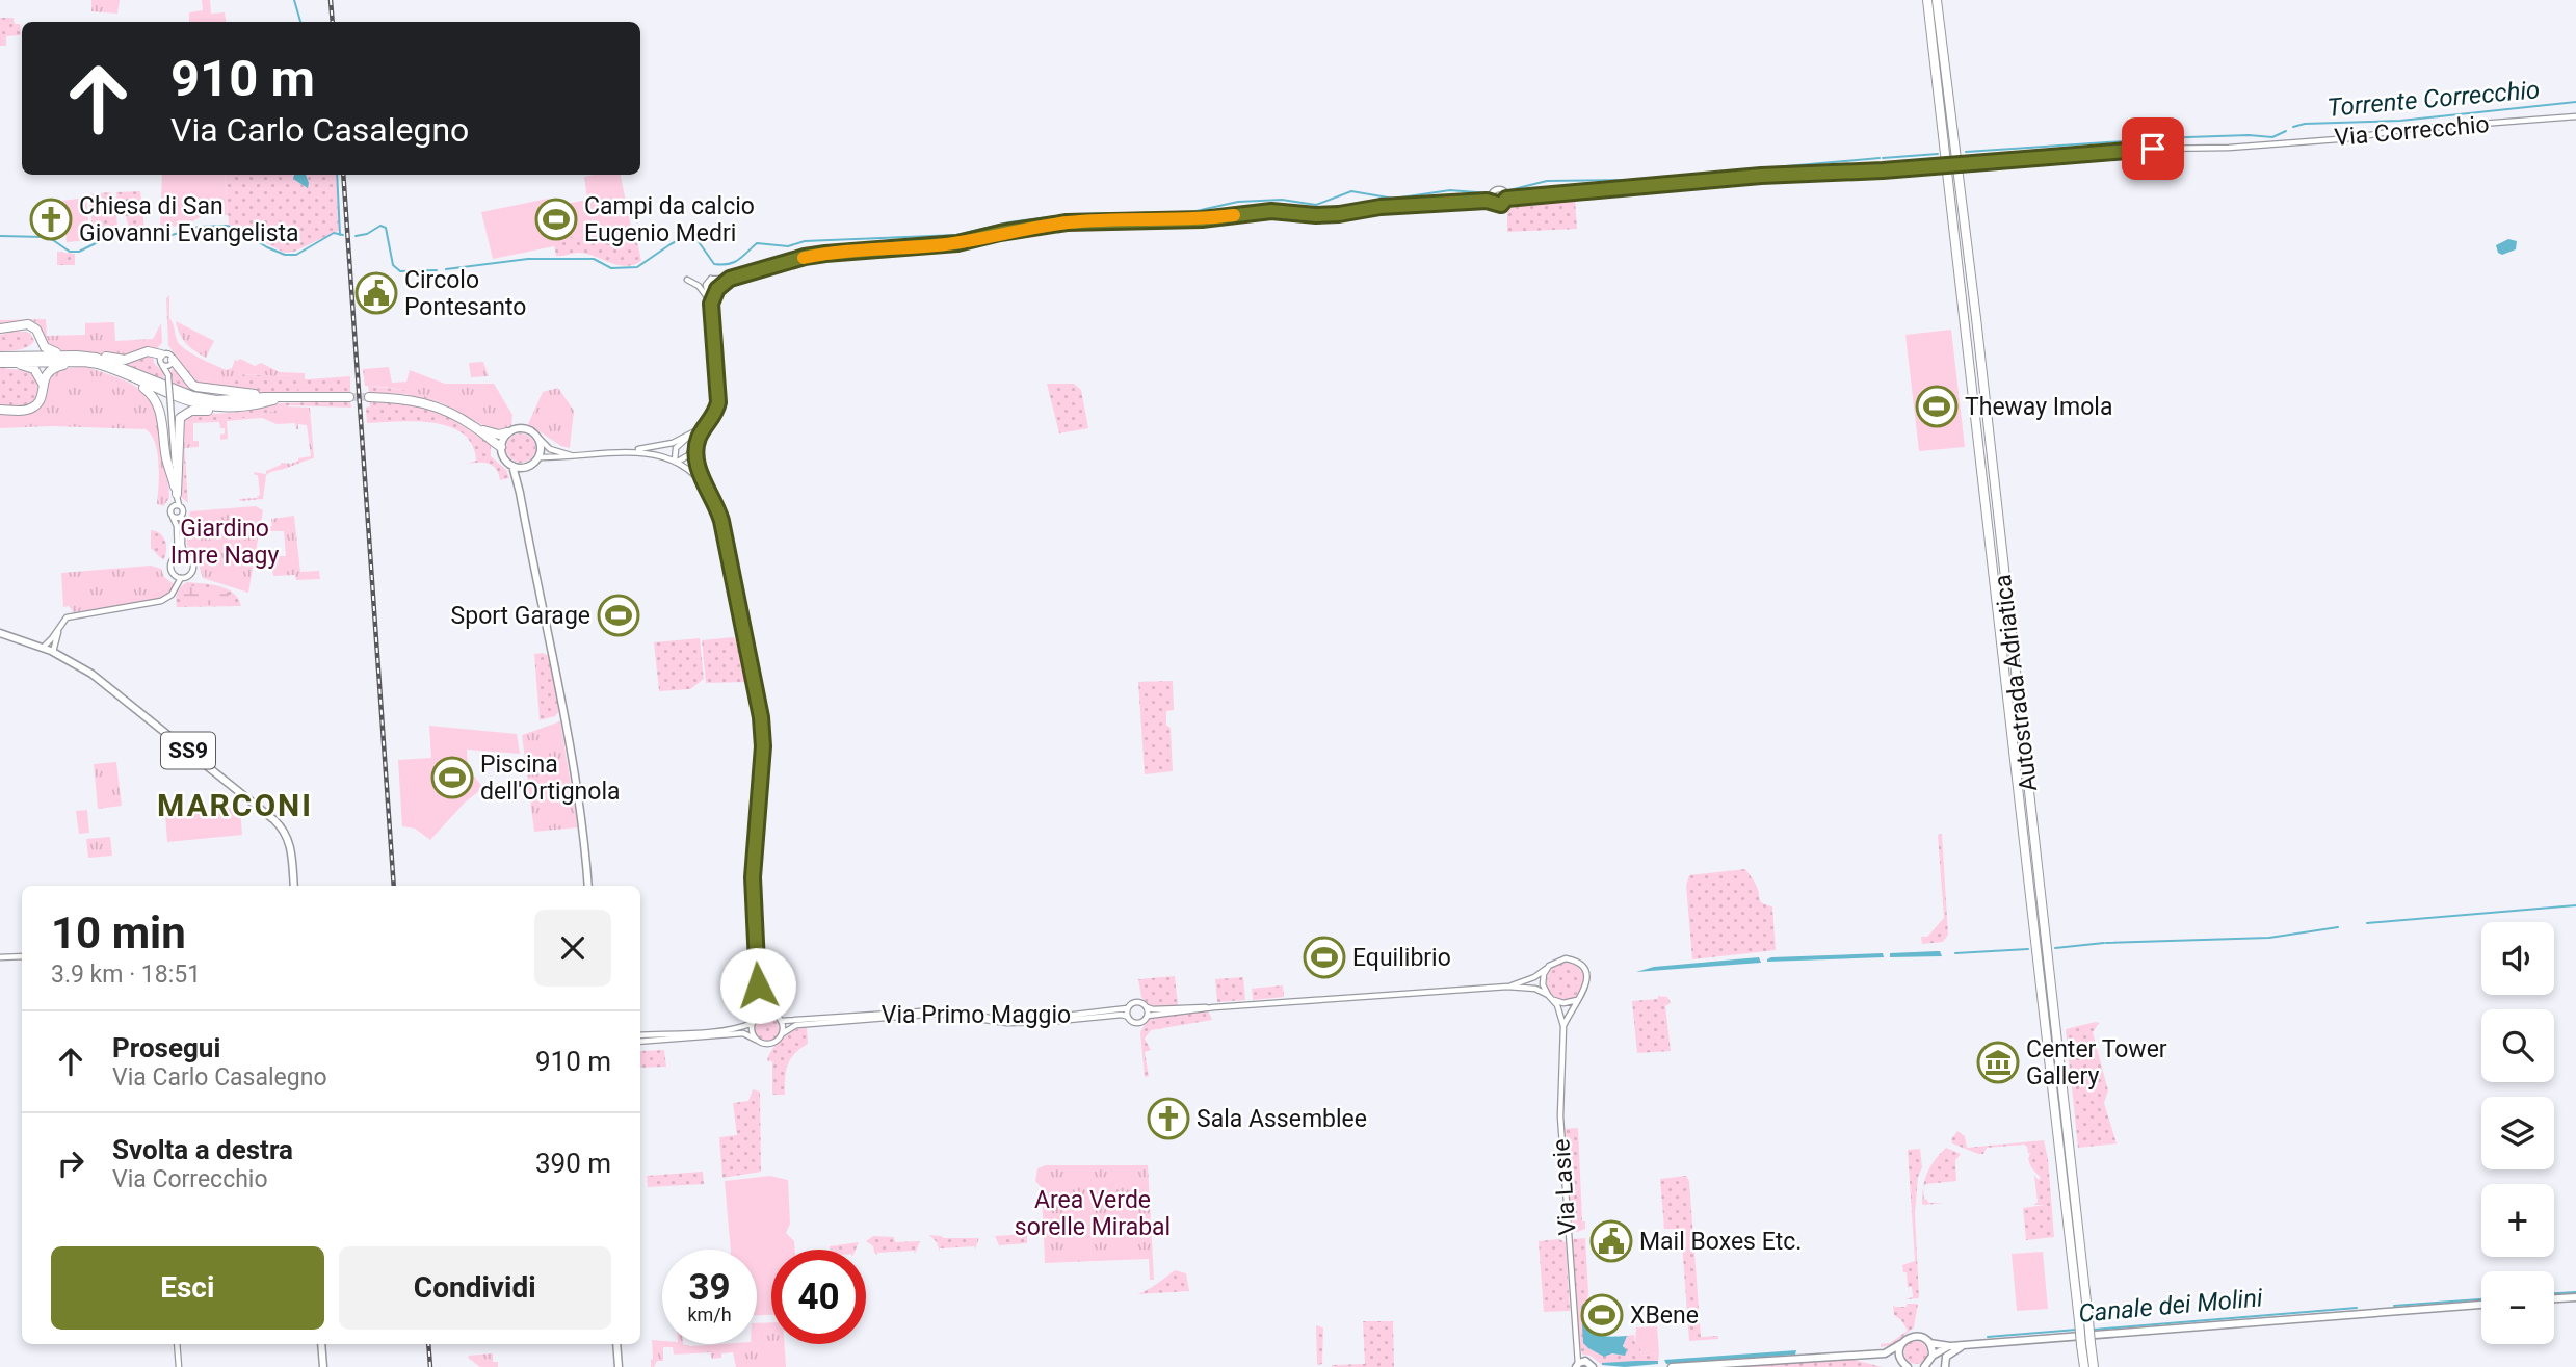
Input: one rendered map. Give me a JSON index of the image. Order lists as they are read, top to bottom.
{
  "streets": {
    "highway": ["Autostrada Adriatica"],
    "main road": ["SS9"],
    "street": ["Via Correcchio", "Via Primo Maggio", "Via Lasie"]
  },
  "crossings": [
    ["Via Primo Maggio", "Via Lasie"]
  ],
  "districts": ["MARCONI"],
  "water": ["Torrente Correcchio", "Canale dei Molini"],
  "parks": ["Giardino Imre Nagy", "Area Verde sorelle Mirabal"],
  "places": {
    "church": ["Chiesa di San Giovanni Evangelista", "Sala Assemblee"],
    "sports": [
      "Campi da calcio Eugenio Medri",
      "Theway Imola",
      "Sport Garage",
      "Piscina dell'Ortignola",
      "Equilibrio",
      "XBene"
    ],
    "public building": ["Circolo Pontesanto", "Mail Boxes Etc."],
    "museum": ["Center Tower Gallery"]
  },
  "page": {
    "turn": ["910 m", "Via Carlo Casalegno"],
    "heading": ["10 min", "3.9 km · 18:51"],
    "map_buttons": ["+", "−"],
    "list": [
      {
        "name": "Prosegui",
        "note": "Via Carlo Casalegno",
        "value": "910 m"
      },
      {
        "name": "Svolta a destra",
        "note": "Via Correcchio",
        "value": "390 m"
      }
    ],
    "buttons": ["Esci", "Condividi"],
    "speed": "39 km/h",
    "limit": "40"
  }
}
